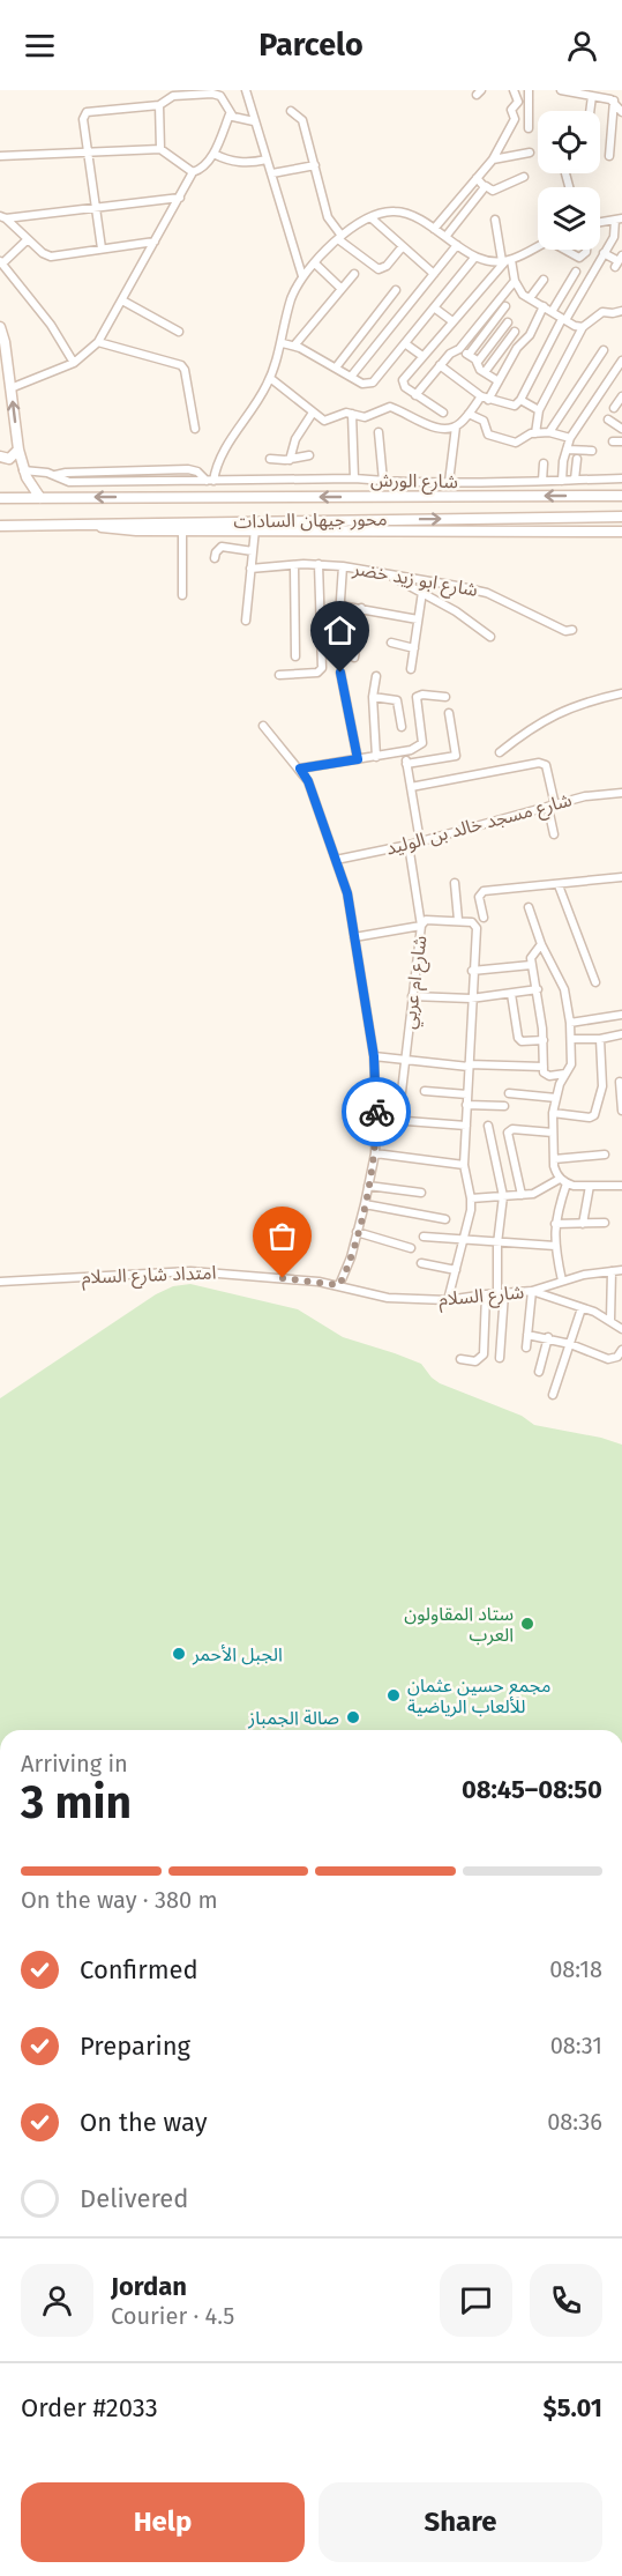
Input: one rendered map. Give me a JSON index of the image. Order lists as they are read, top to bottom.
{
  "streets": {
    "main road": ["محور جيهان السادات"],
    "street": [
      "شارع الورش",
      "شارع ابو زيد خضر",
      "شارع مسجد خالد بن الوليد",
      "شارع ام عربي",
      "امتداد شارع السلام",
      "شارع السلام"
    ]
  },
  "crossings": [
    ["شارع مسجد خالد بن الوليد", "شارع ام عربي"],
    ["امتداد شارع السلام", "شارع السلام"]
  ],
  "places": [
    "ستاد المقاولون العرب",
    "الجبل الأحمر",
    "مجمع حسين عثمان للألعاب الرياضية",
    "صالة الجمباز"
  ],
  "page": {
    "header": "Parcelo",
    "heading": ["3 min", "Arriving in", "08:45–08:50"],
    "panel": [
      "Jordan",
      "Courier · 4.5",
      "Order #2033",
      "$5.01"
    ],
    "bar": "On the way · 380 m",
    "list": [
      ["Confirmed", "08:18"],
      ["Preparing", "08:31"],
      ["On the way", "08:36"],
      "Delivered"
    ],
    "buttons": ["Help", "Share"]
  }
}
